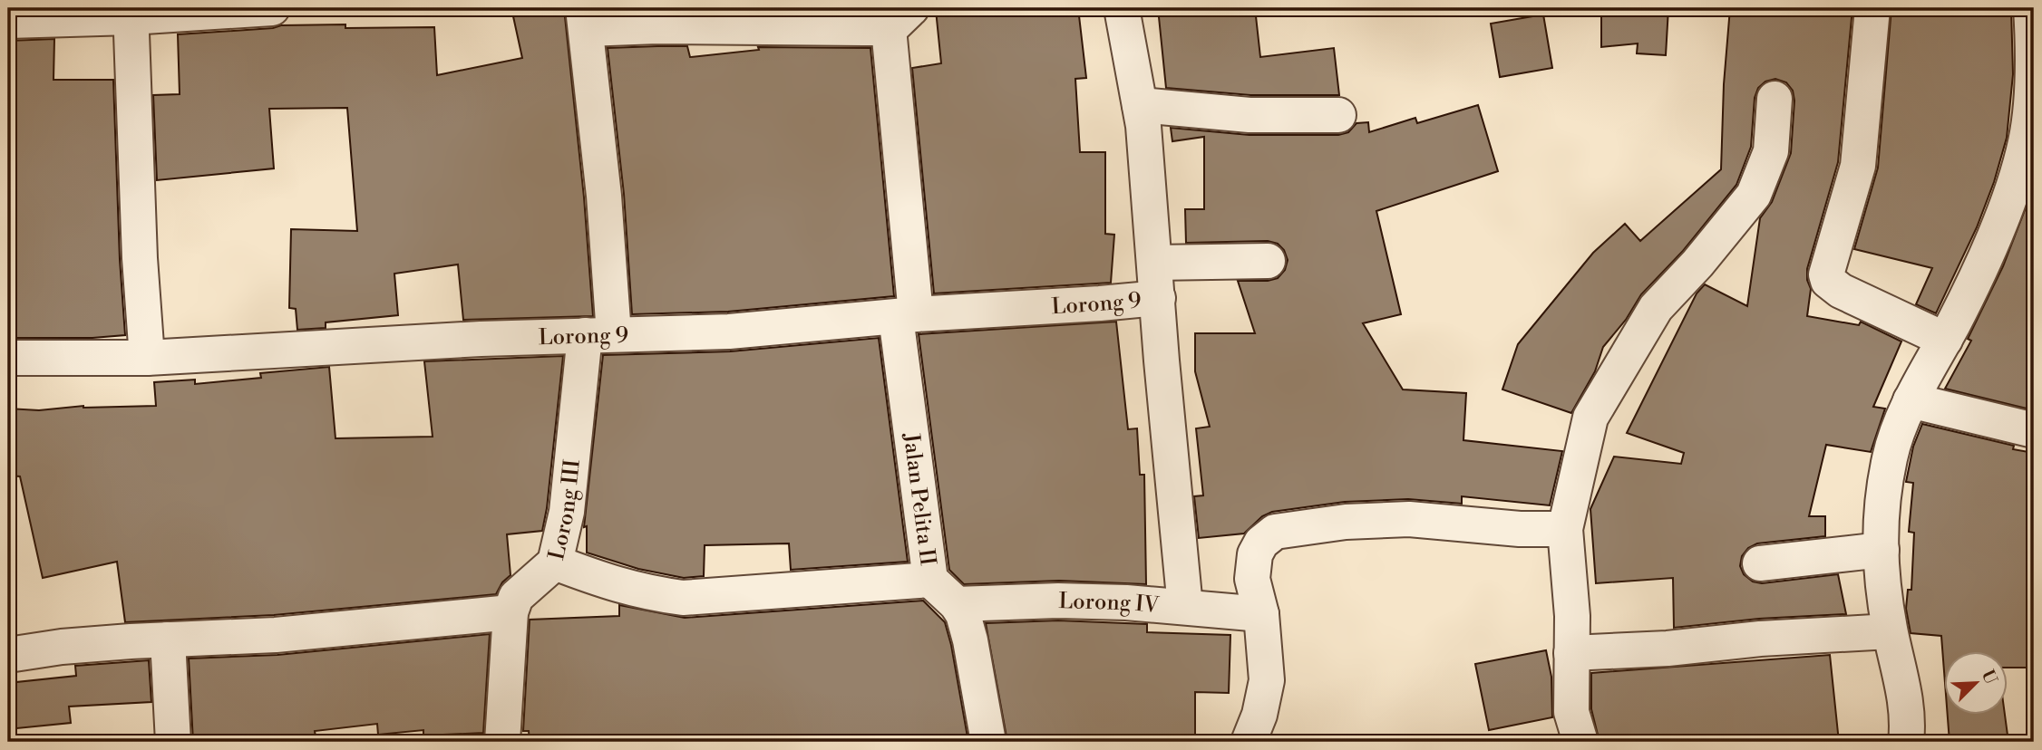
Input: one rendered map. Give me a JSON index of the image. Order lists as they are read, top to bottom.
{
  "streets": {
    "street": [
      "Lorong 9",
      "Jalan Pelita II",
      "Lorong III",
      "Lorong IV"
    ]
  },
  "crossings": [
    ["Lorong 9", "Jalan Pelita II"],
    ["Lorong 9", "Lorong III"],
    ["Jalan Pelita II", "Lorong IV"]
  ],
  "north": "top right"
}
